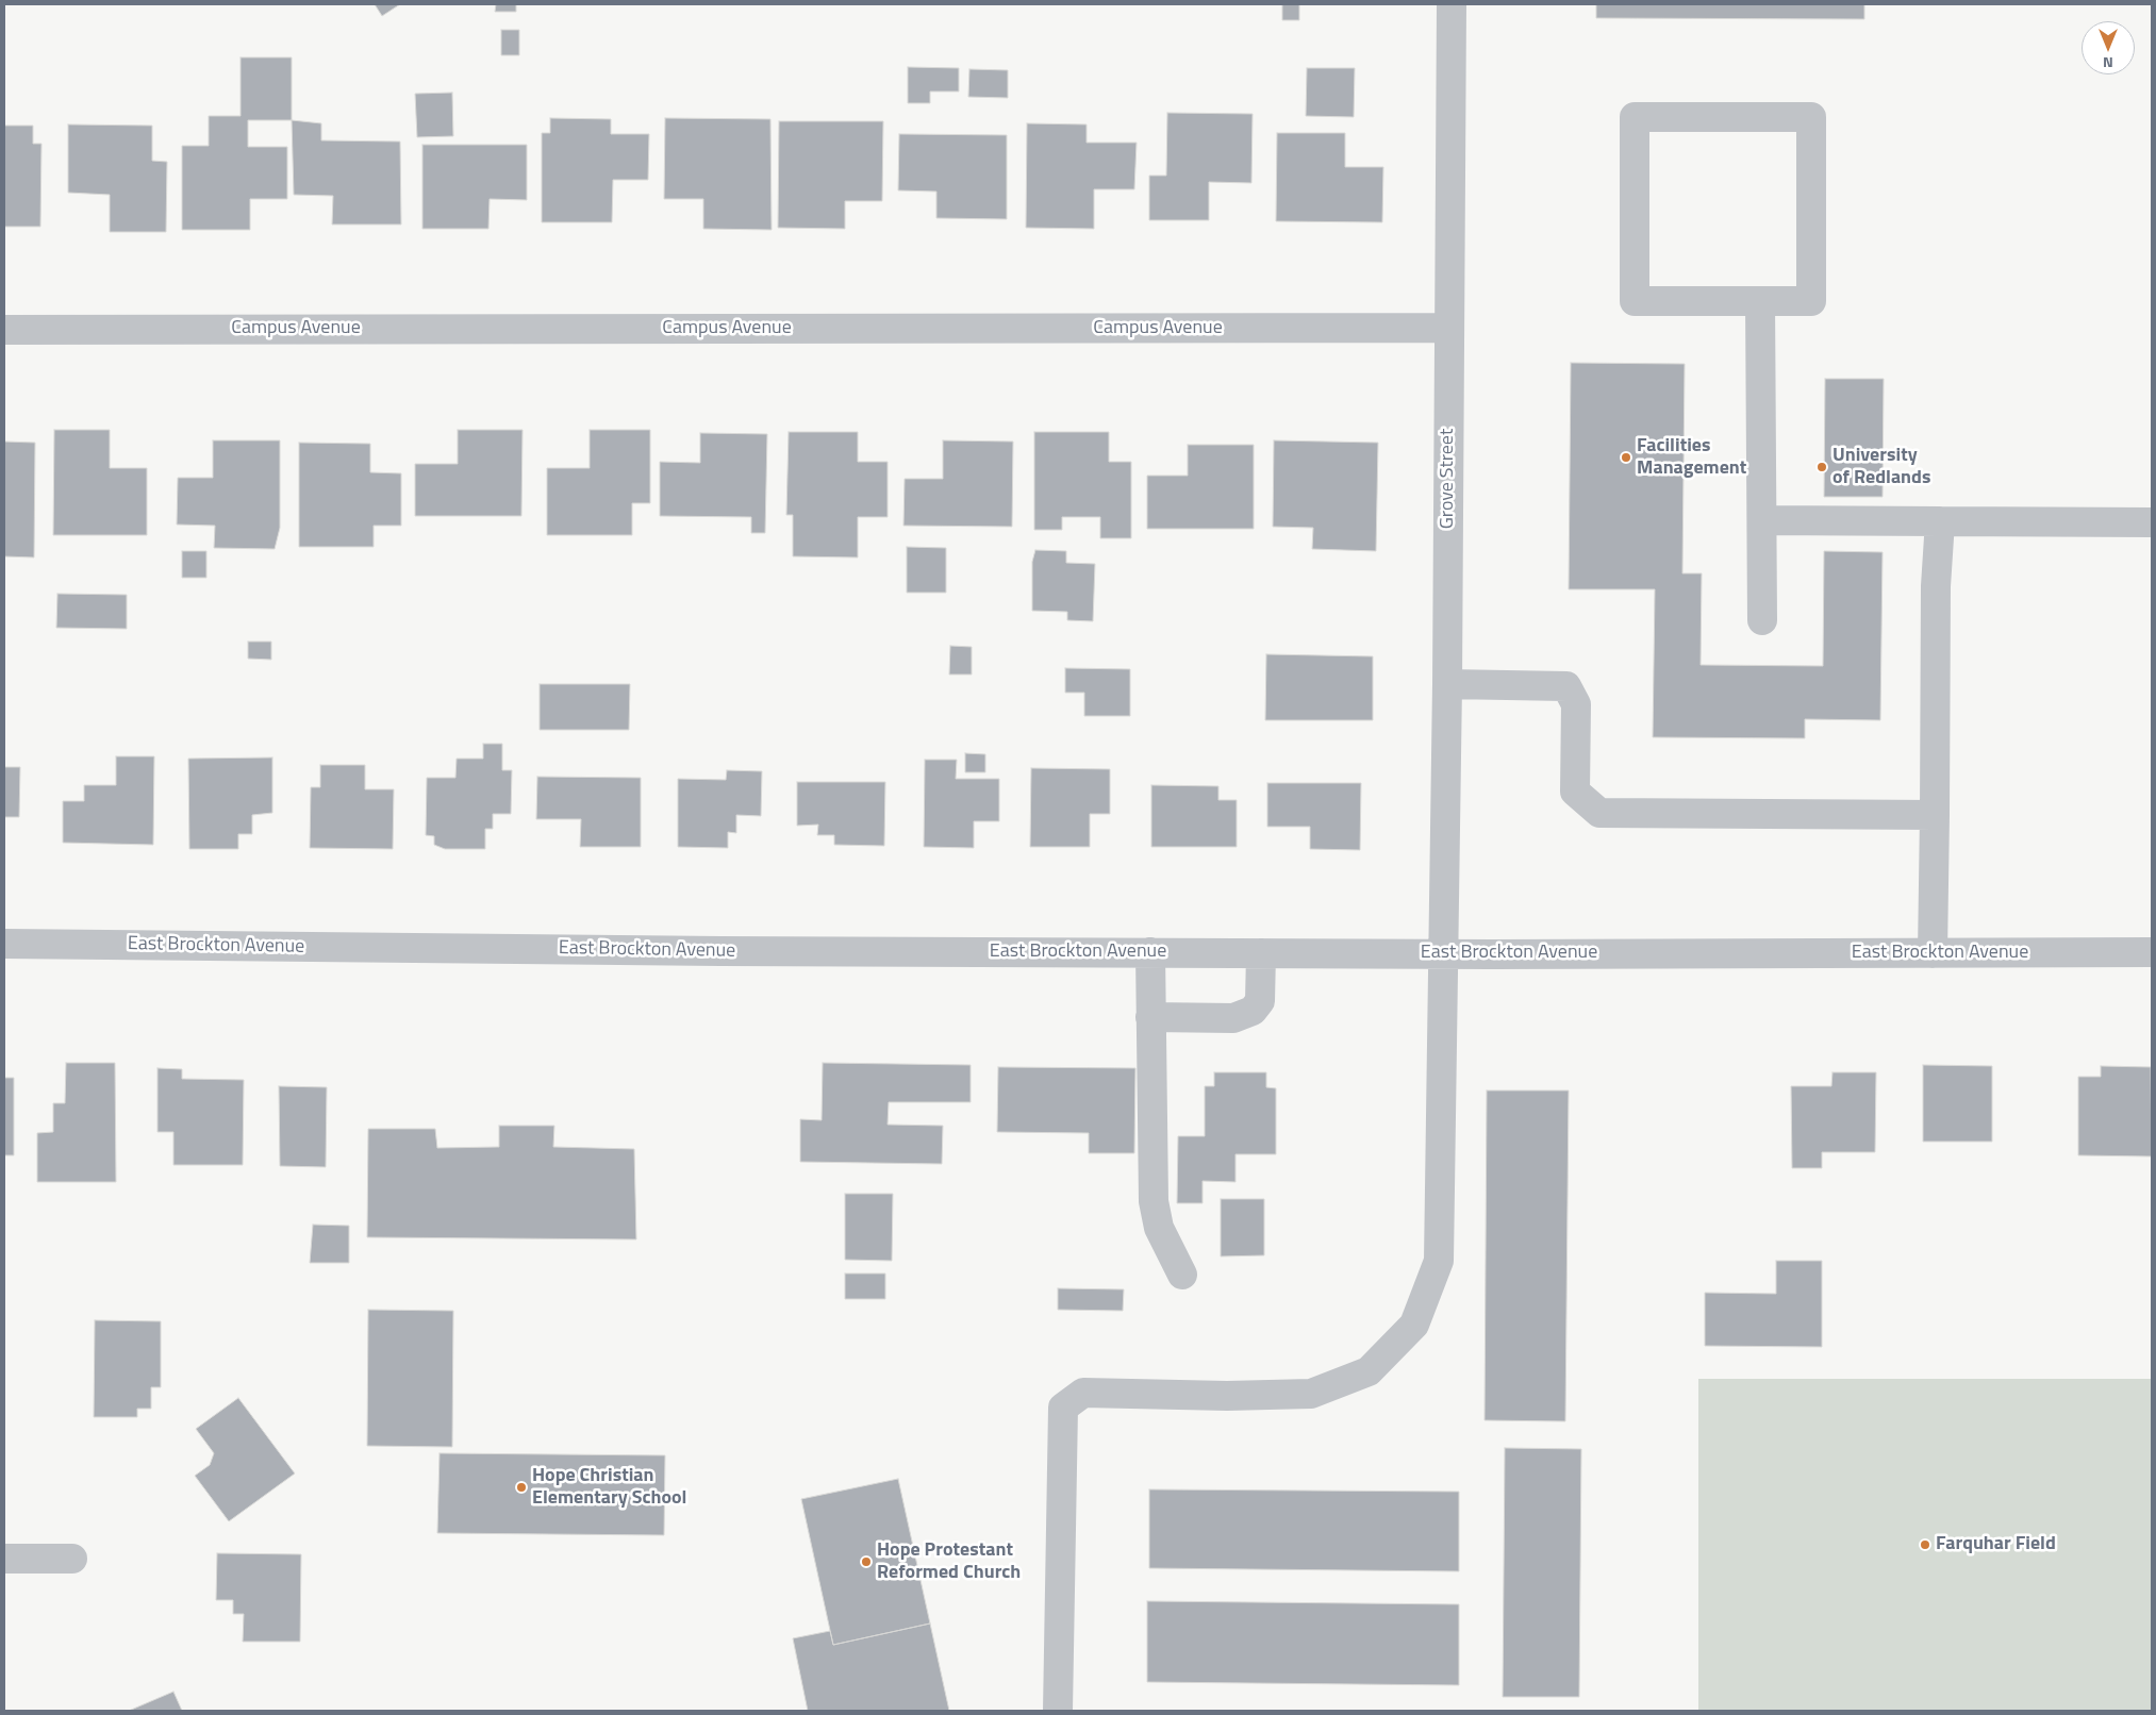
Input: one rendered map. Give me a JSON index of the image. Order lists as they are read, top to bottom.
{
  "streets": {
    "street": ["Campus Avenue", "Grove Street", "East Brockton Avenue"]
  },
  "crossings": [
    ["Campus Avenue", "Grove Street"],
    ["Grove Street", "East Brockton Avenue"]
  ],
  "places": [
    "Facilities Management",
    "University of Redlands",
    "Hope Christian Elementary School",
    "Farquhar Field",
    "Hope Protestant Reformed Church"
  ],
  "north": "bottom"
}
